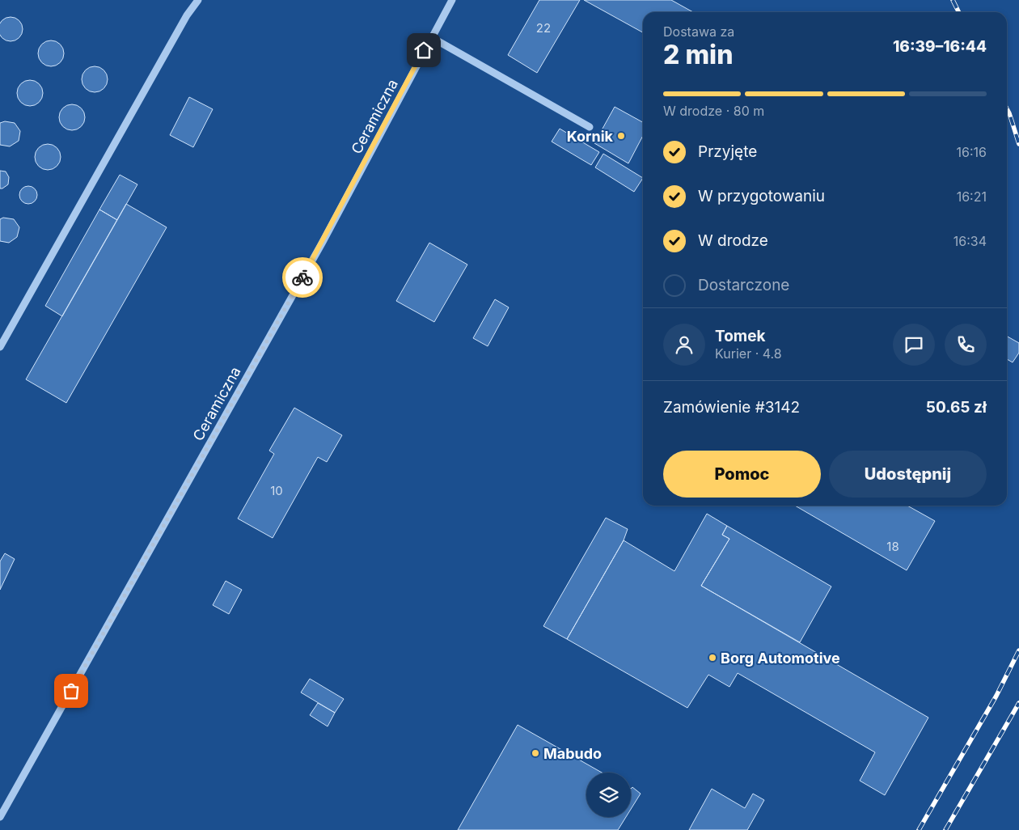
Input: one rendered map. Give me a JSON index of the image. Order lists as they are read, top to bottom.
{
  "streets": {
    "lane": ["Ceramiczna"]
  },
  "places": ["Kornik", "Borg Automotive", "Mabudo"],
  "house_numbers": ["22", "10", "18"],
  "page": {
    "heading": ["2 min", "Dostawa za", "16:39–16:44"],
    "panel": [
      "Tomek",
      "Kurier · 4.8",
      "Zamówienie #3142",
      "50.65 zł"
    ],
    "bar": "W drodze · 80 m",
    "list": [
      ["Przyjęte", "16:16"],
      ["W przygotowaniu", "16:21"],
      ["W drodze", "16:34"],
      "Dostarczone"
    ],
    "buttons": ["Pomoc", "Udostępnij"]
  }
}
